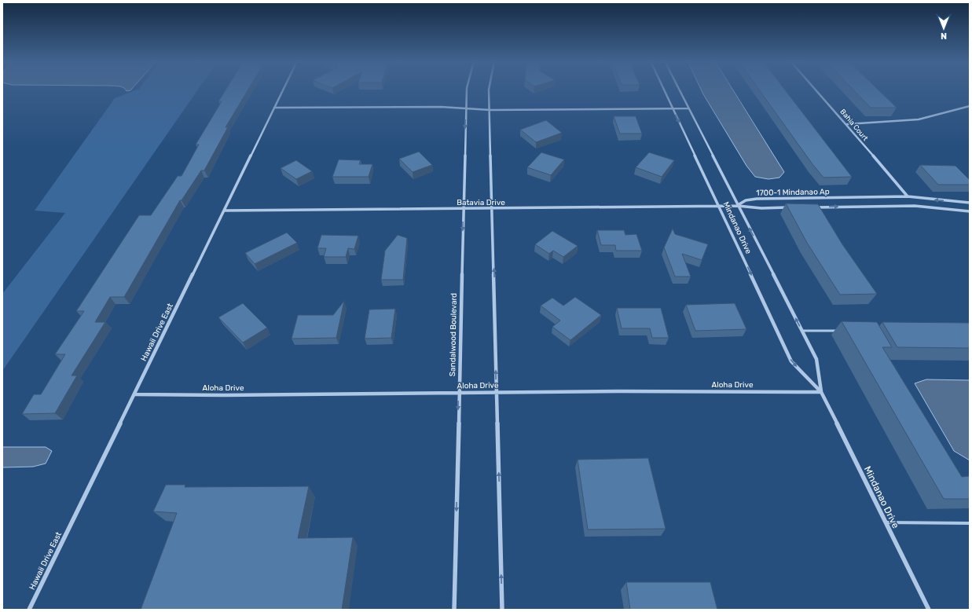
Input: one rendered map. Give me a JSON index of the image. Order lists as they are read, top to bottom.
{
  "streets": {
    "street": [
      "Bahia Court",
      "1700-1 Mindanao Ap",
      "Batavia Drive",
      "Mindanao Drive",
      "Hawaii Drive East",
      "Sandalwood Boulevard",
      "Aloha Drive"
    ]
  },
  "crossings": [
    ["Bahia Court", "1700-1 Mindanao Ap"],
    ["1700-1 Mindanao Ap", "Batavia Drive"],
    ["1700-1 Mindanao Ap", "Mindanao Drive"],
    ["Batavia Drive", "Mindanao Drive"],
    ["Batavia Drive", "Hawaii Drive East"],
    ["Batavia Drive", "Sandalwood Boulevard"],
    ["Mindanao Drive", "Aloha Drive"],
    ["Hawaii Drive East", "Aloha Drive"],
    ["Sandalwood Boulevard", "Aloha Drive"]
  ],
  "one_way": ["Sandalwood Boulevard"],
  "north": "bottom"
}
